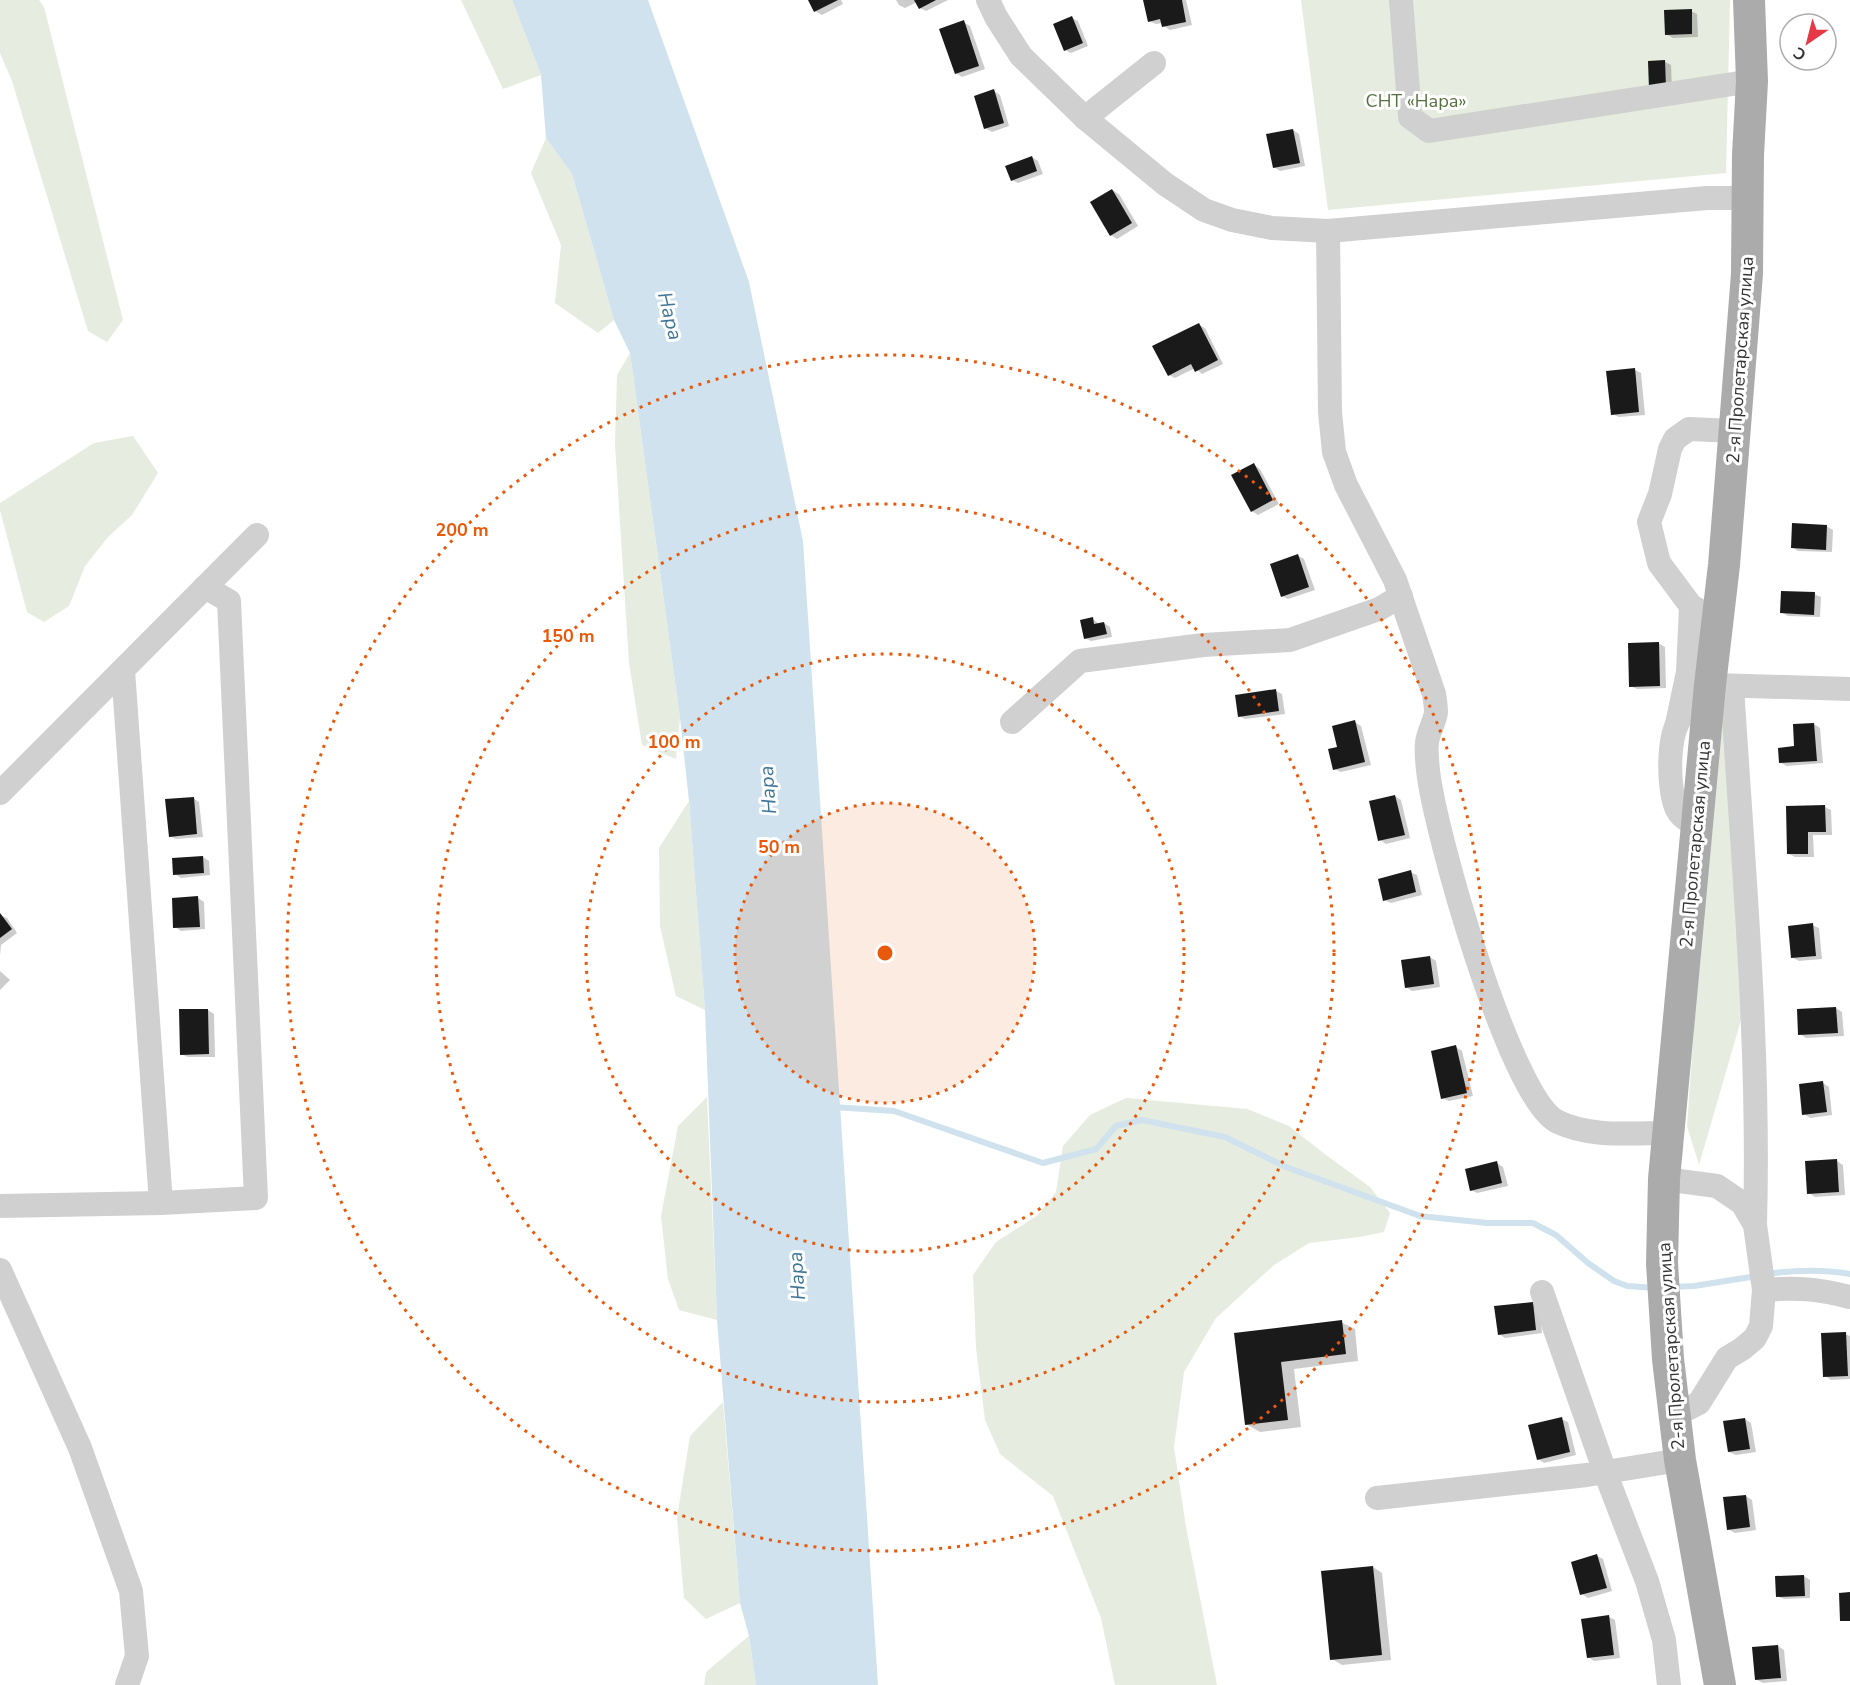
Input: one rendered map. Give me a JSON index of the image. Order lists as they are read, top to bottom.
{
  "streets": {
    "main road": ["2-я Пролетарская улица"]
  },
  "water": ["Нара"],
  "parks": ["СНТ «Нара»"],
  "north": "bottom left",
  "rings": [
    "200 m",
    "150 m",
    "100 m",
    "50 m"
  ]
}
